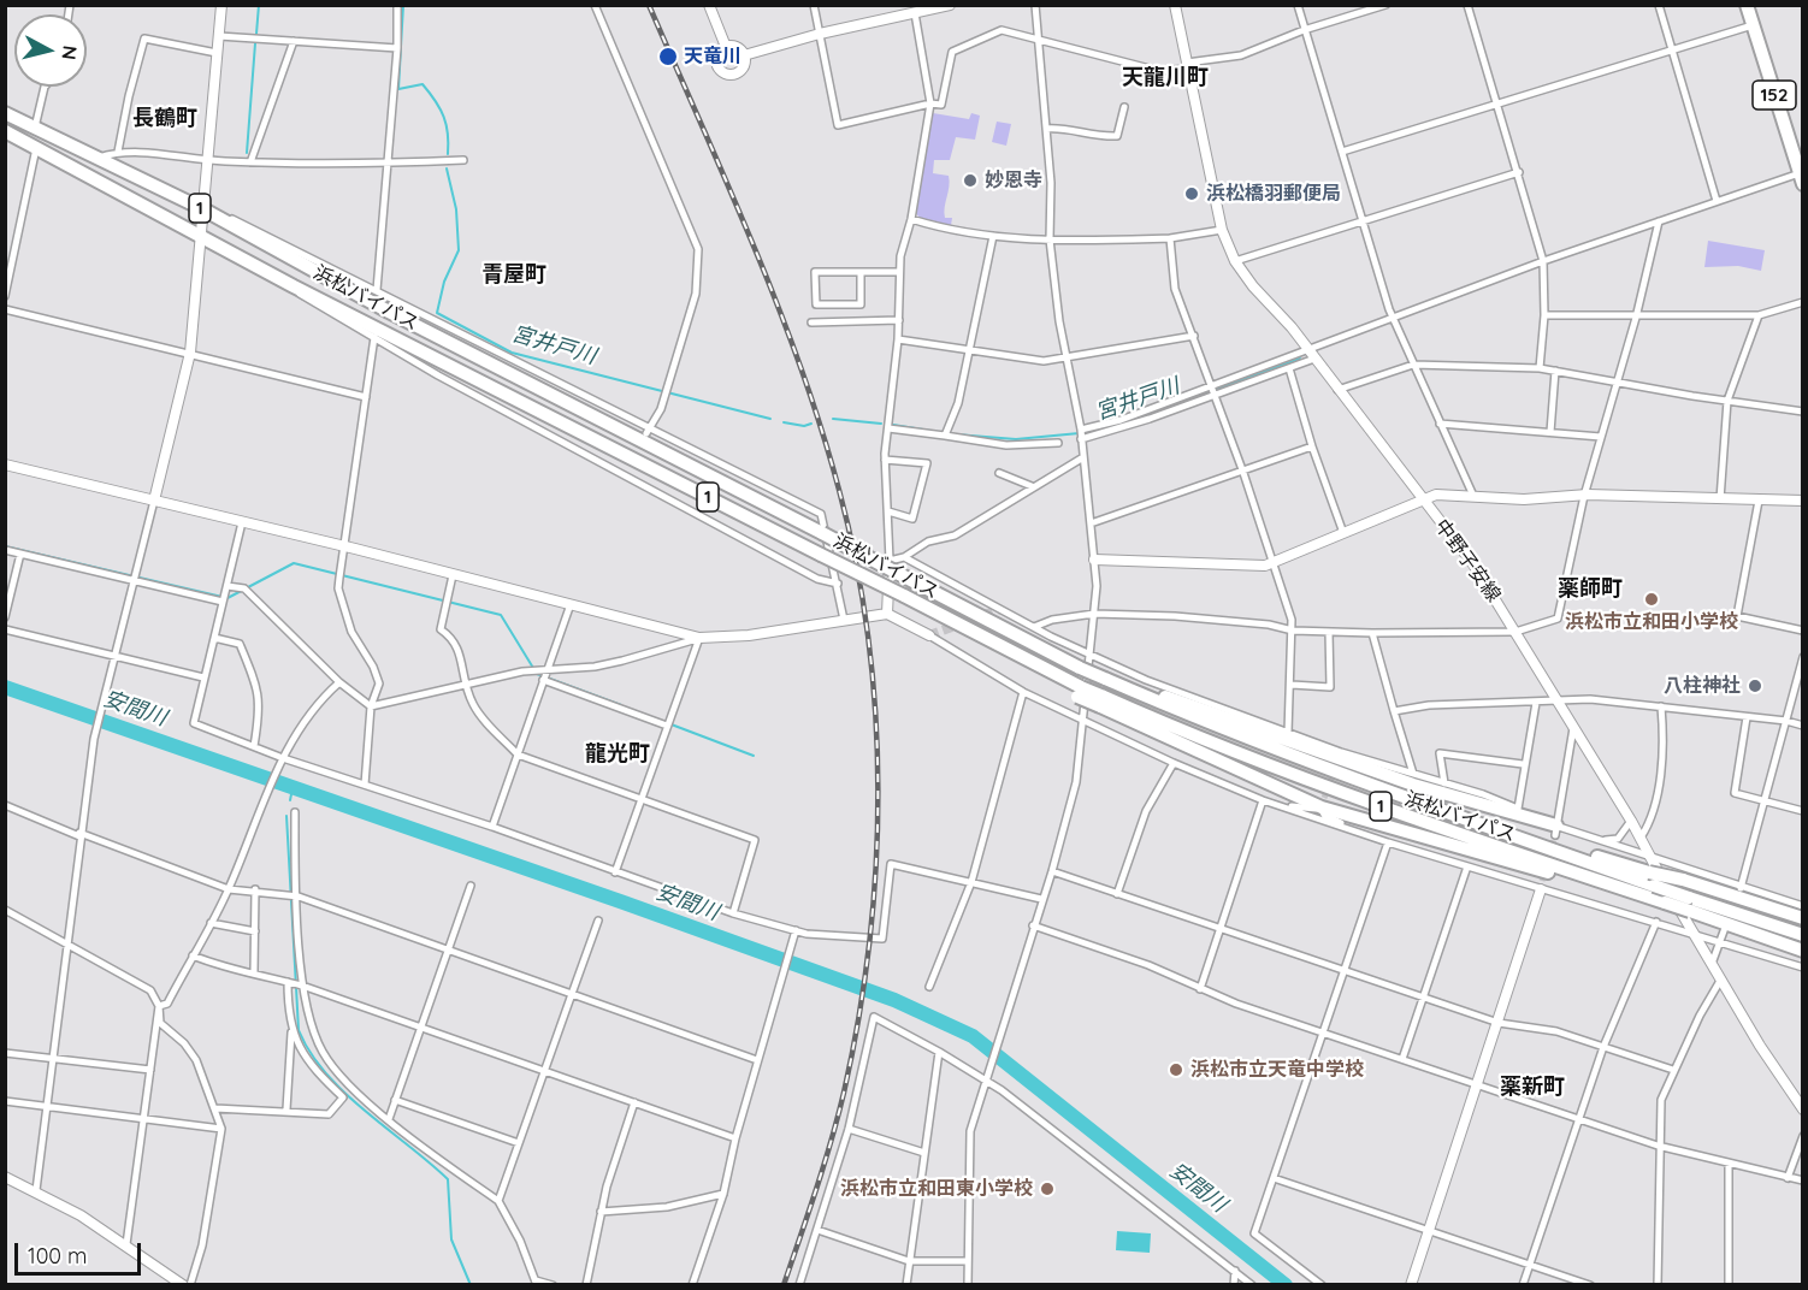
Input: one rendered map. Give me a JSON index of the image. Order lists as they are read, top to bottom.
{
  "streets": {
    "highway": ["152", "1", "浜松バイパス"],
    "street": ["中野子安線"]
  },
  "crossings": [
    ["1", "浜松バイパス"]
  ],
  "districts": [
    "天龍川町",
    "長鶴町",
    "青屋町",
    "薬師町",
    "龍光町",
    "薬新町"
  ],
  "water": ["宮井戸川", "安間川"],
  "places": [
    "天竜川",
    "妙恩寺",
    "浜松橋羽郵便局",
    "浜松市立和田小学校",
    "八柱神社",
    "浜松市立天竜中学校",
    "浜松市立和田東小学校"
  ],
  "scale_bar": "100 m",
  "north": "right"
}
